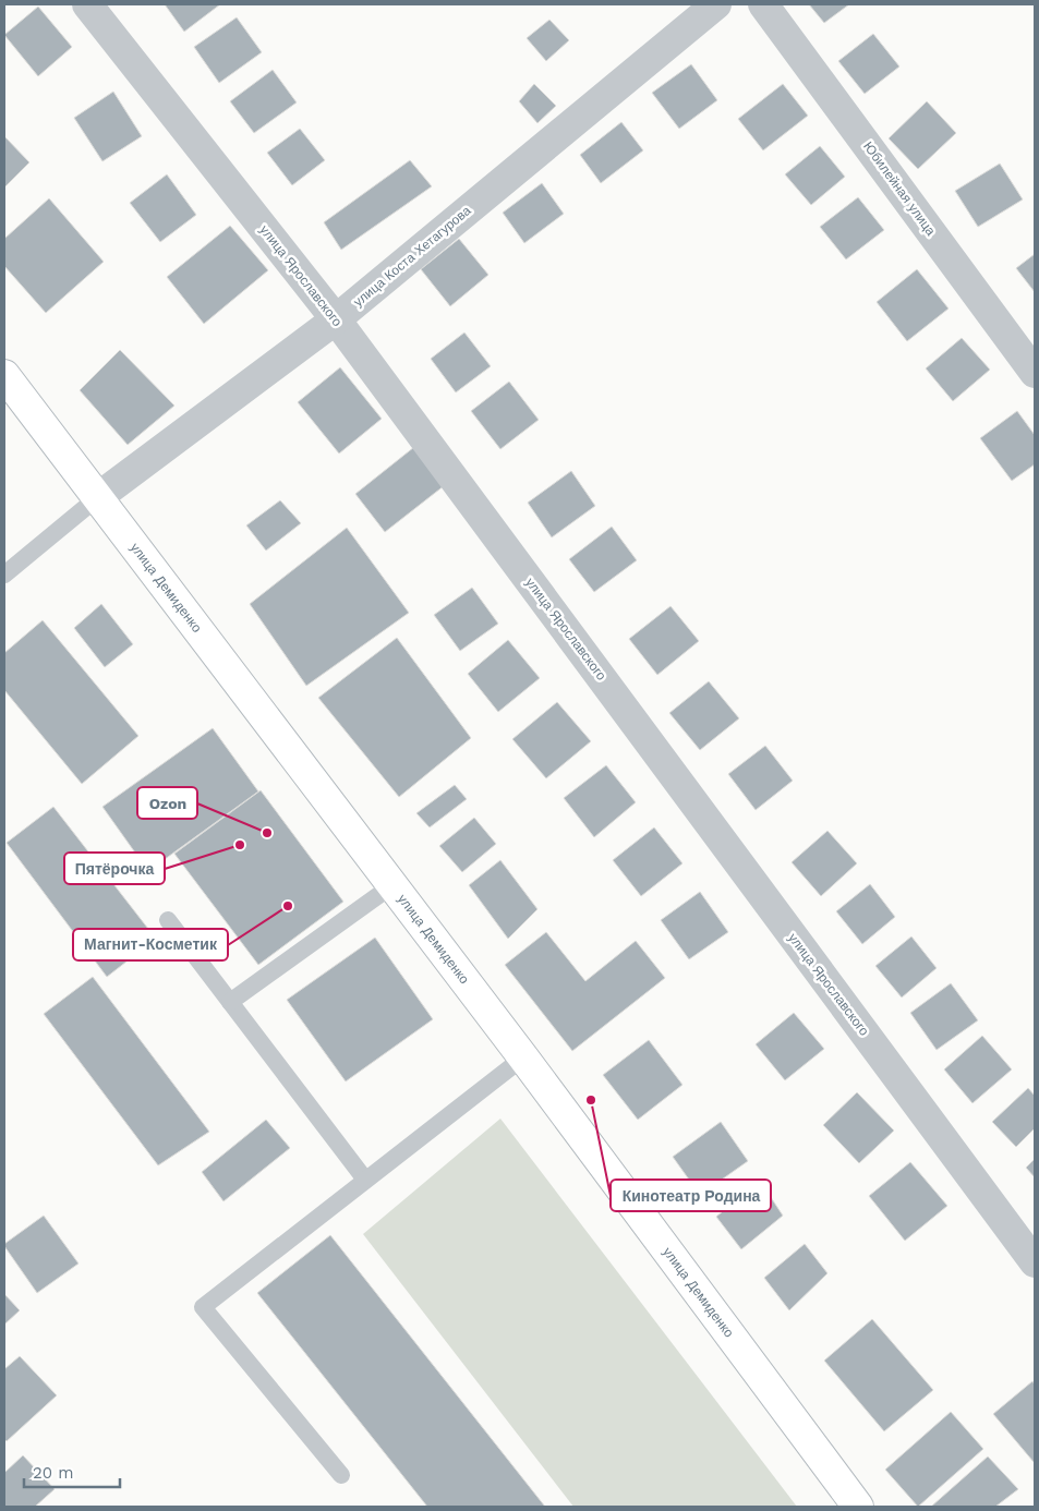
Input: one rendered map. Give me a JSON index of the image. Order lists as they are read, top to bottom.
{
  "streets": {
    "main road": ["улица Демиденко"],
    "street": ["Юбилейная улица", "улица Коста Хетагурова", "улица Ярославского"]
  },
  "crossings": [
    ["улица Коста Хетагурова", "улица Ярославского"],
    ["улица Коста Хетагурова", "улица Демиденко"]
  ],
  "places": [
    "Ozon",
    "Пятёрочка",
    "Магнит-Косметик",
    "Кинотеатр Родина"
  ],
  "scale_bar": "20 m"
}
